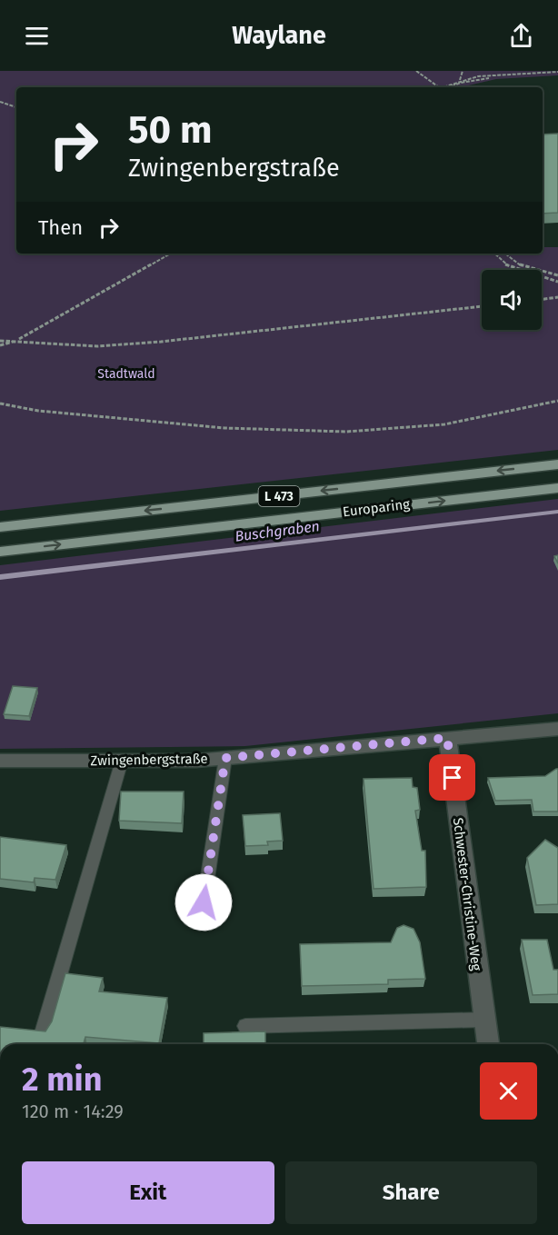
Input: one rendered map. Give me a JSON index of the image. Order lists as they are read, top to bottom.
{
  "streets": {
    "main road": ["L 473", "Europaring"],
    "street": ["Zwingenbergstraße", "Schwester-Christine-Weg"]
  },
  "crossings": [
    ["Zwingenbergstraße", "Schwester-Christine-Weg"]
  ],
  "water": ["Buschgraben"],
  "parks": ["Stadtwald"],
  "page": {
    "header": "Waylane",
    "turn": ["50 m", "Zwingenbergstraße"],
    "then": "Then",
    "heading": ["2 min", "120 m · 14:29"],
    "buttons": ["Exit", "Share"]
  }
}
